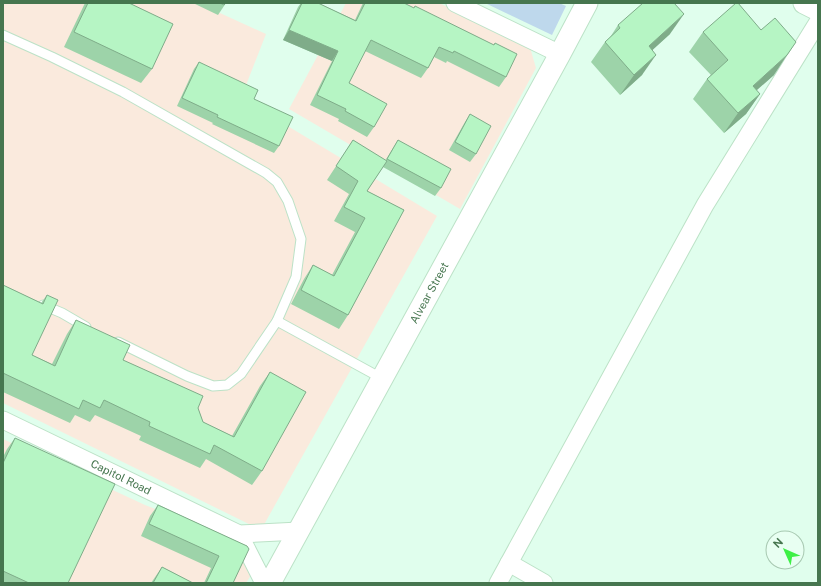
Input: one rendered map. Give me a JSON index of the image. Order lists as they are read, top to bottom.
{
  "streets": {
    "street": ["Alvear Street", "Capitol Road"]
  },
  "crossings": [
    ["Alvear Street", "Capitol Road"]
  ],
  "north": "top left"
}
